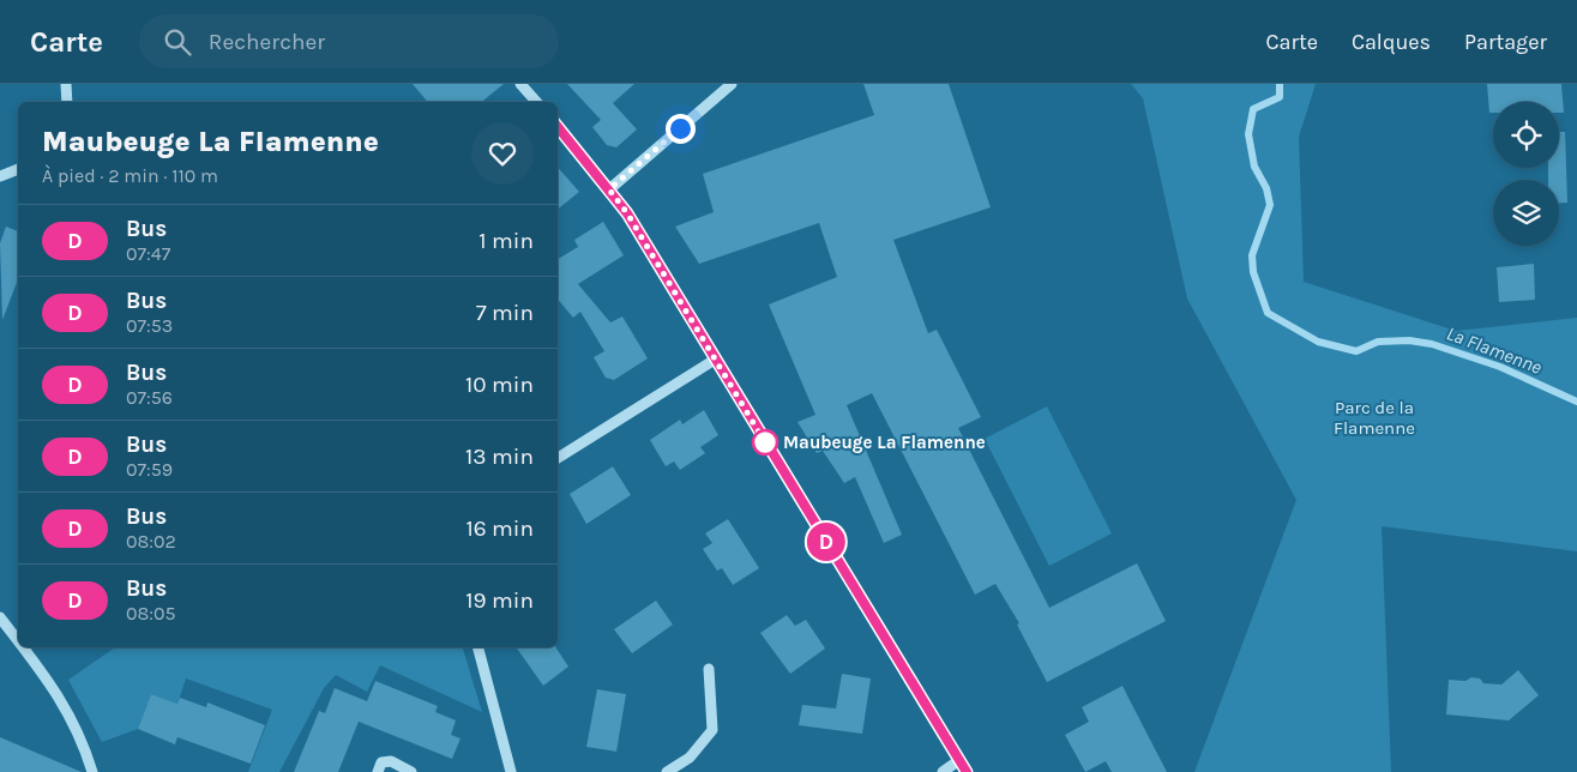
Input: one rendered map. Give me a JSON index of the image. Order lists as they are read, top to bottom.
{
  "water": ["La Flamenne"],
  "parks": ["Parc de la Flamenne"],
  "places": ["Maubeuge La Flamenne"],
  "lines": ["bus line D"],
  "page": {
    "header": "Carte",
    "search": "Rechercher",
    "nav": ["Carte", "Calques", "Partager"],
    "on_map": "D",
    "heading": ["Maubeuge La Flamenne", "À pied · 2 min · 110 m"],
    "list": [
      {
        "mark": "D",
        "name": "Bus",
        "note": "07:47",
        "value": "1 min"
      },
      {
        "mark": "D",
        "name": "Bus",
        "note": "07:53",
        "value": "7 min"
      },
      {
        "mark": "D",
        "name": "Bus",
        "note": "07:56",
        "value": "10 min"
      },
      {
        "mark": "D",
        "name": "Bus",
        "note": "07:59",
        "value": "13 min"
      },
      {
        "mark": "D",
        "name": "Bus",
        "note": "08:02",
        "value": "16 min"
      },
      {
        "mark": "D",
        "name": "Bus",
        "note": "08:05",
        "value": "19 min"
      }
    ]
  }
}
